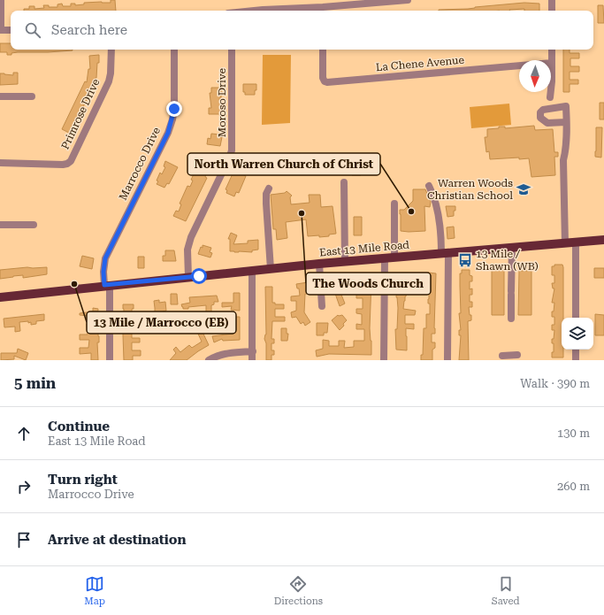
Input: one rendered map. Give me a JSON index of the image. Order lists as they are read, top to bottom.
{
  "streets": {
    "main road": ["East 13 Mile Road"],
    "street": [
      "La Chene Avenue",
      "Moroso Drive",
      "Primrose Drive",
      "Marrocco Drive"
    ]
  },
  "crossings": [
    ["Moroso Drive", "East 13 Mile Road"],
    ["Marrocco Drive", "East 13 Mile Road"]
  ],
  "places": {
    "school or university": ["Warren Woods Christian School"],
    "other": ["North Warren Church of Christ", "The Woods Church", "13 Mile / Marrocco (EB)"],
    "bus stop": ["13 Mile / Shawn (WB)"]
  },
  "north": "bottom",
  "page": {
    "search": "Search here",
    "heading": ["5 min", "Walk · 390 m"],
    "list": [
      ["Continue", "East 13 Mile Road", "130 m"],
      ["Turn right", "Marrocco Drive", "260 m"],
      "Arrive at destination"
    ],
    "nav": ["Map", "Directions", "Saved"]
  }
}
